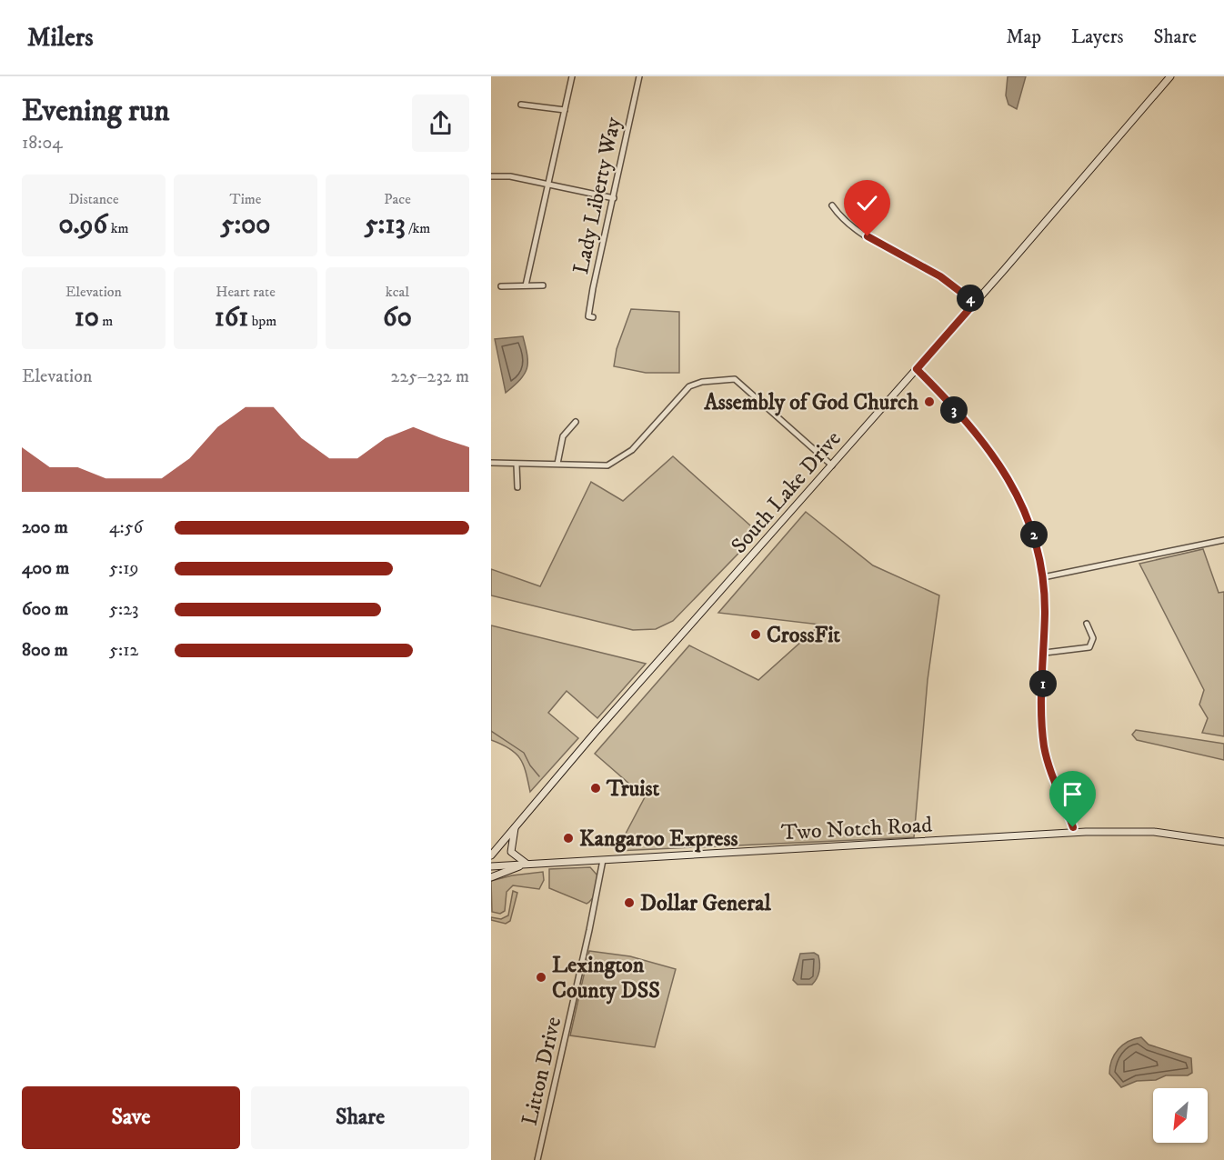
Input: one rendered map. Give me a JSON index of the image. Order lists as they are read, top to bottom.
{
  "streets": {
    "main road": ["South Lake Drive", "Two Notch Road"],
    "street": ["Lady Liberty Way", "Litton Drive"]
  },
  "crossings": [
    ["Two Notch Road", "Litton Drive"]
  ],
  "places": [
    "Assembly of God Church",
    "CrossFit",
    "Truist",
    "Kangaroo Express",
    "Dollar General",
    "Lexington County DSS"
  ],
  "north": "bottom left",
  "page": {
    "header": "Milers",
    "nav": ["Map", "Layers", "Share"],
    "heading": ["Evening run", "18:04"],
    "stats": [
      ["Distance", "0.96 km"],
      ["Time", "5:00"],
      ["Pace", "5:13 /km"],
      ["Elevation", "10 m"],
      ["Heart rate", "161 bpm"],
      ["kcal", "60"]
    ],
    "pins": [
      "4",
      "3",
      "2",
      "1"
    ],
    "chart": ["Elevation", "225–232 m"],
    "list": [
      {
        "name": "200 m",
        "note": "4:56"
      },
      {
        "name": "400 m",
        "note": "5:19"
      },
      {
        "name": "600 m",
        "note": "5:23"
      },
      {
        "name": "800 m",
        "note": "5:12"
      }
    ],
    "buttons": ["Save", "Share"]
  }
}
